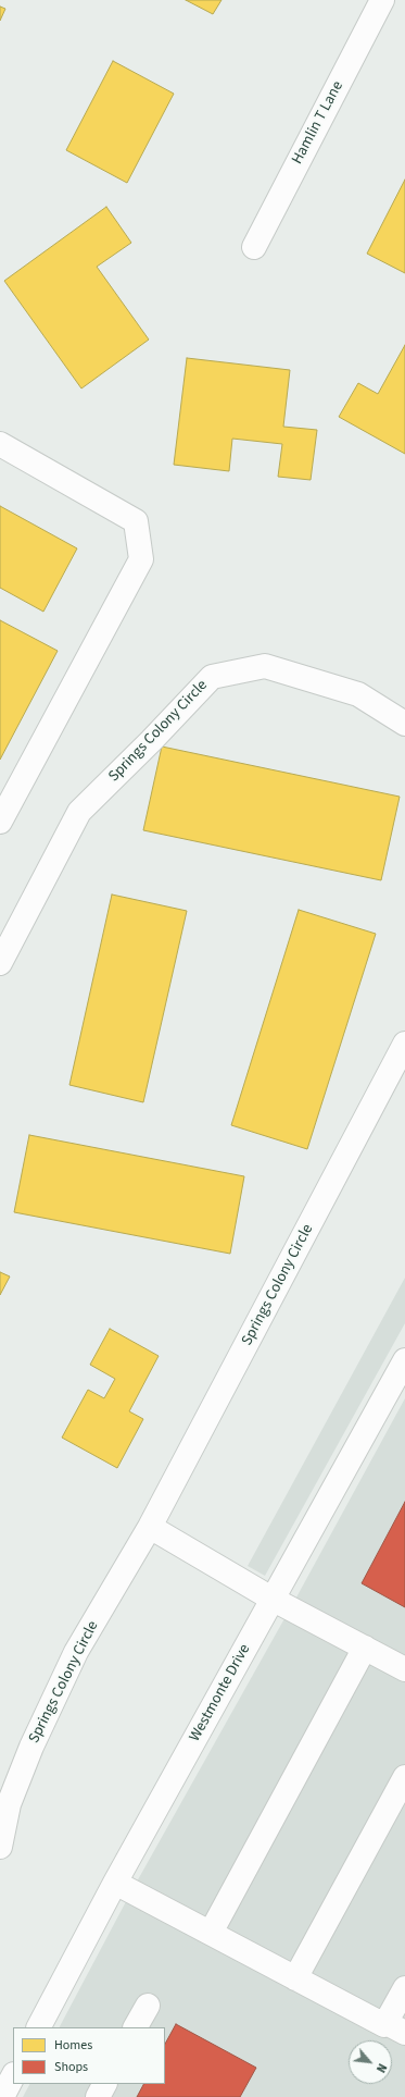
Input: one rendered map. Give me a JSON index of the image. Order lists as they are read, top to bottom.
{
  "streets": {
    "street": ["Hamlin T Lane", "Springs Colony Circle", "Westmonte Drive"]
  },
  "legend": ["Homes", "Shops"],
  "north": "bottom right"
}
